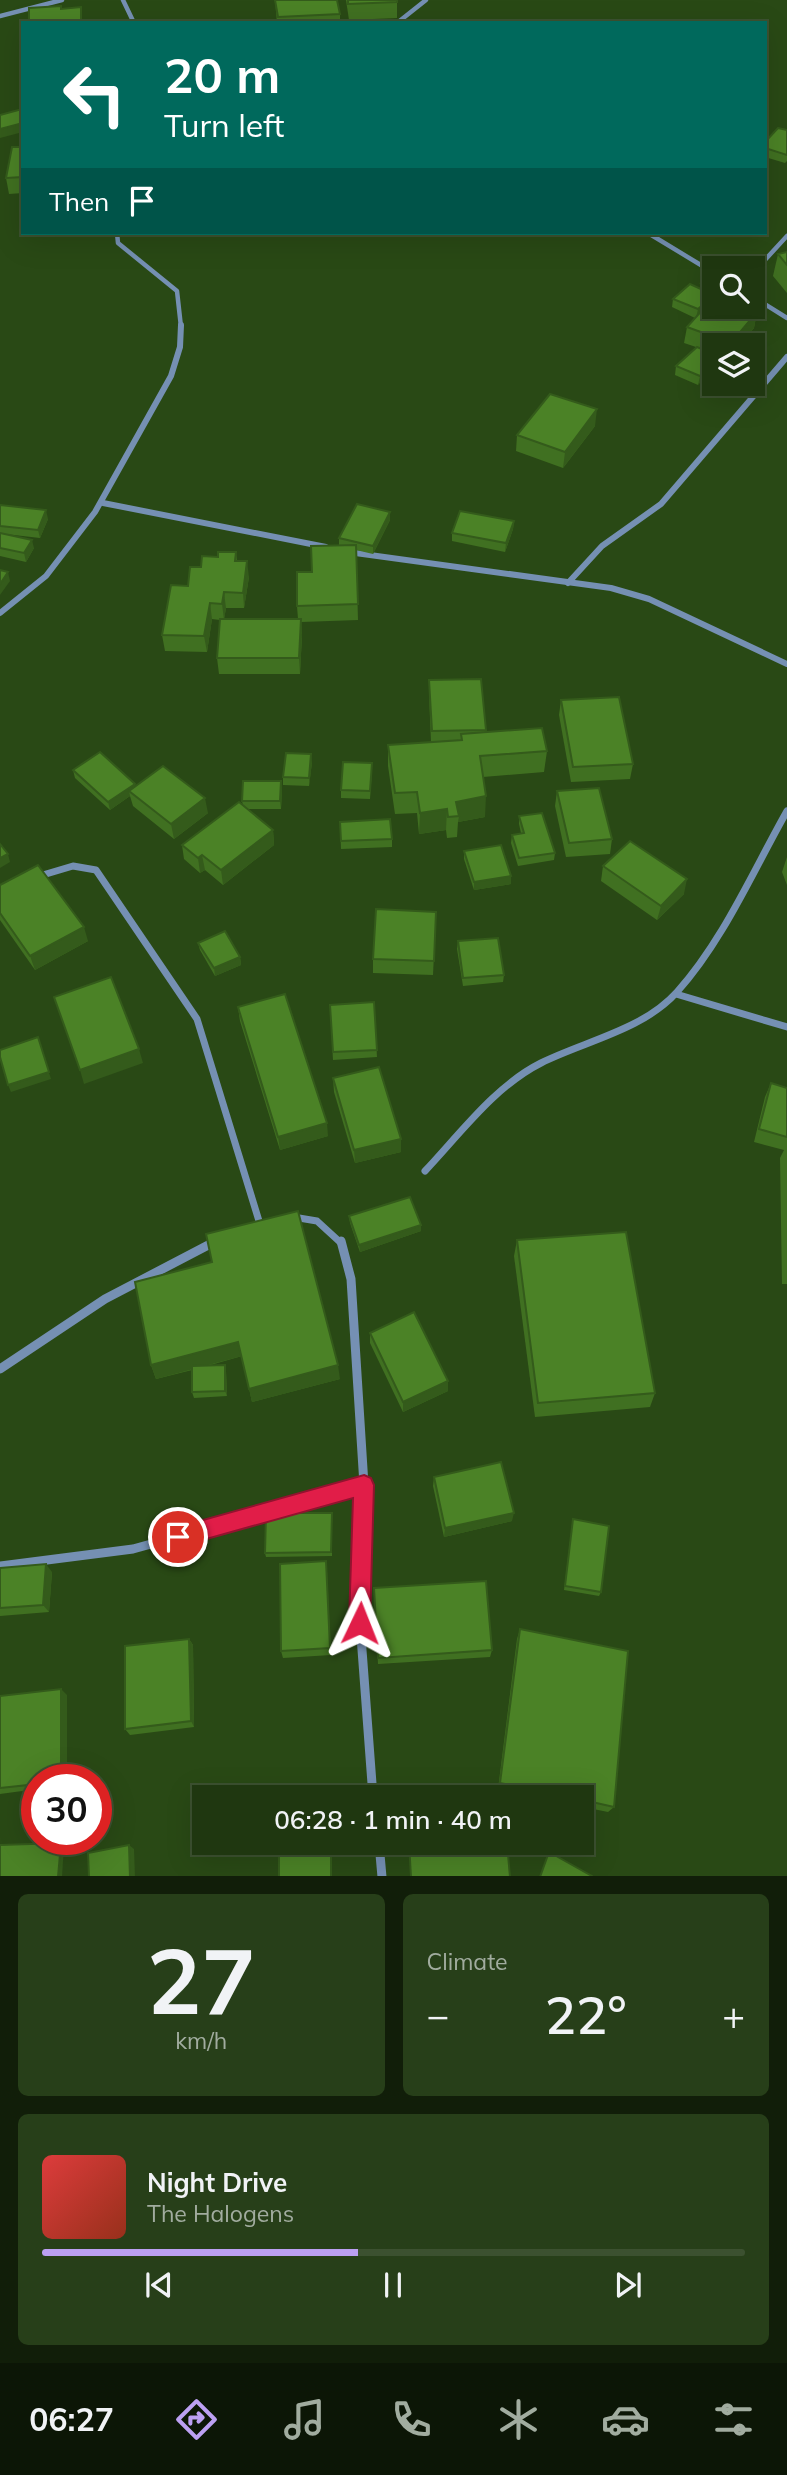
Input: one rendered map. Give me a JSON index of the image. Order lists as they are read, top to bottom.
{
  "page": {
    "turn": ["20 m", "Turn left"],
    "then": "Then",
    "limit": "30",
    "trip": "06:28 · 1 min · 40 m",
    "tile": [
      ["27", "km/h"],
      "Climate"
    ],
    "heat": ["−", "22°", "+"],
    "song": ["Night Drive", "The Halogens"],
    "tabs": "06:27"
  }
}
